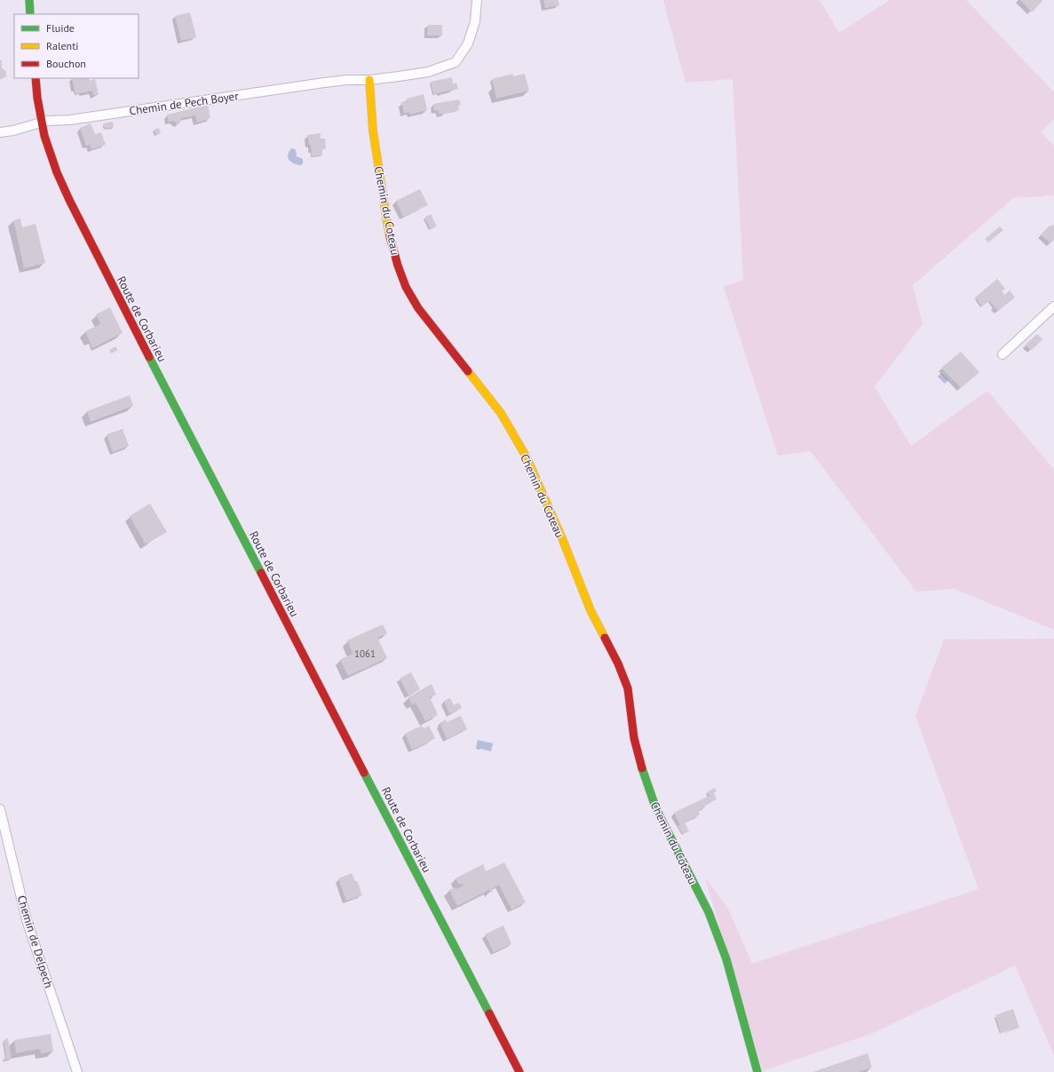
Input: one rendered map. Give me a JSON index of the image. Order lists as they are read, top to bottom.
{
  "streets": {
    "main road": ["Chemin du Coteau", "Route de Corbarieu"],
    "street": ["Chemin de Pech Boyer", "Chemin de Delpech"]
  },
  "crossings": [
    ["Chemin de Pech Boyer", "Chemin du Coteau"],
    ["Chemin de Pech Boyer", "Route de Corbarieu"]
  ],
  "house_numbers": ["1061"],
  "legend": ["Fluide", "Ralenti", "Bouchon"]
}
